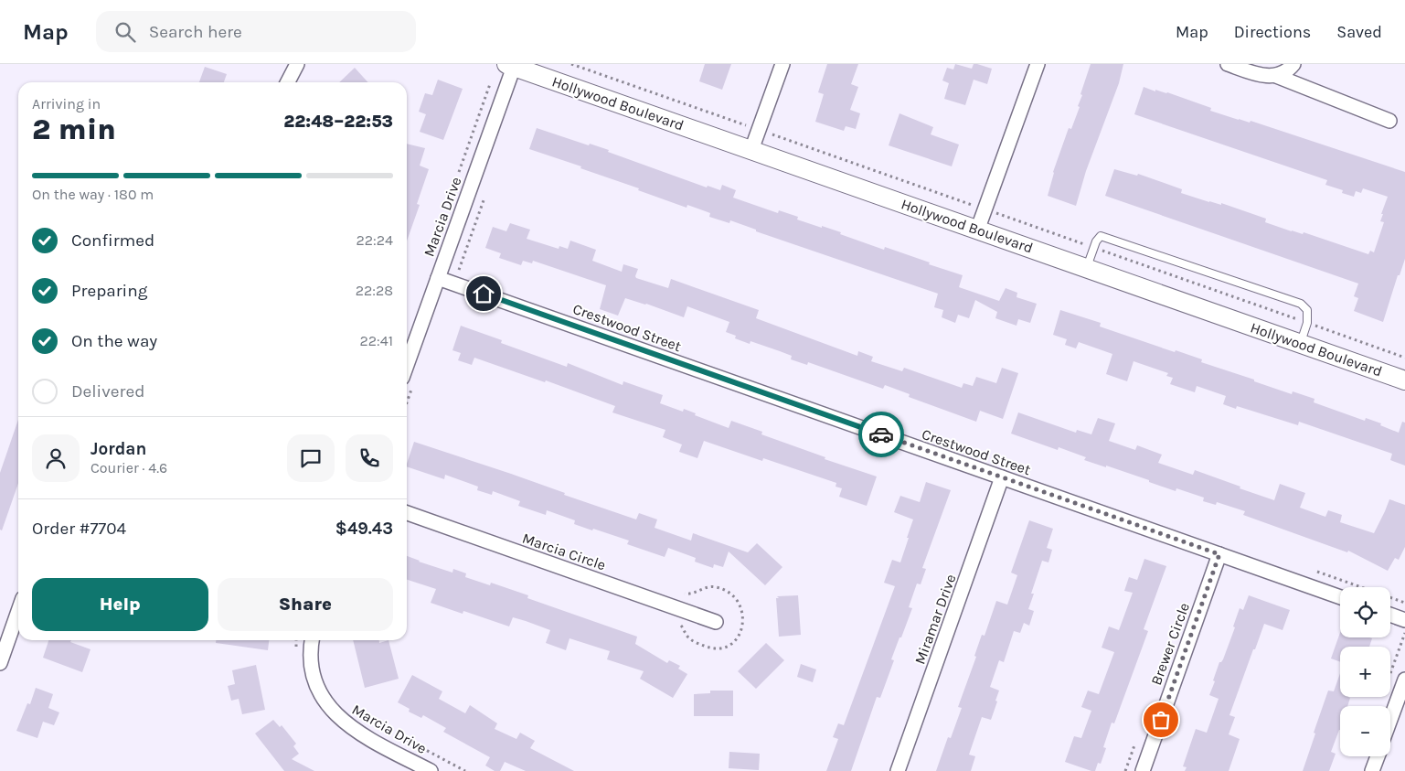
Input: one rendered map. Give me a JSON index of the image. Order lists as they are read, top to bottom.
{
  "streets": {
    "street": [
      "Hollywood Boulevard",
      "Marcia Drive",
      "Crestwood Street",
      "Marcia Circle",
      "Miramar Drive",
      "Brewer Circle"
    ]
  },
  "crossings": [
    ["Hollywood Boulevard", "Marcia Drive"],
    ["Marcia Drive", "Crestwood Street"],
    ["Crestwood Street", "Miramar Drive"],
    ["Crestwood Street", "Brewer Circle"]
  ],
  "page": {
    "header": "Map",
    "search": "Search here",
    "nav": ["Map", "Directions", "Saved"],
    "heading": ["2 min", "Arriving in", "22:48–22:53"],
    "panel": [
      "Jordan",
      "Courier · 4.6",
      "Order #7704",
      "$49.43"
    ],
    "bar": "On the way · 180 m",
    "list": [
      ["Confirmed", "22:24"],
      ["Preparing", "22:28"],
      ["On the way", "22:41"],
      "Delivered"
    ],
    "buttons": ["Help", "Share"],
    "map_buttons": ["+", "−"]
  }
}
